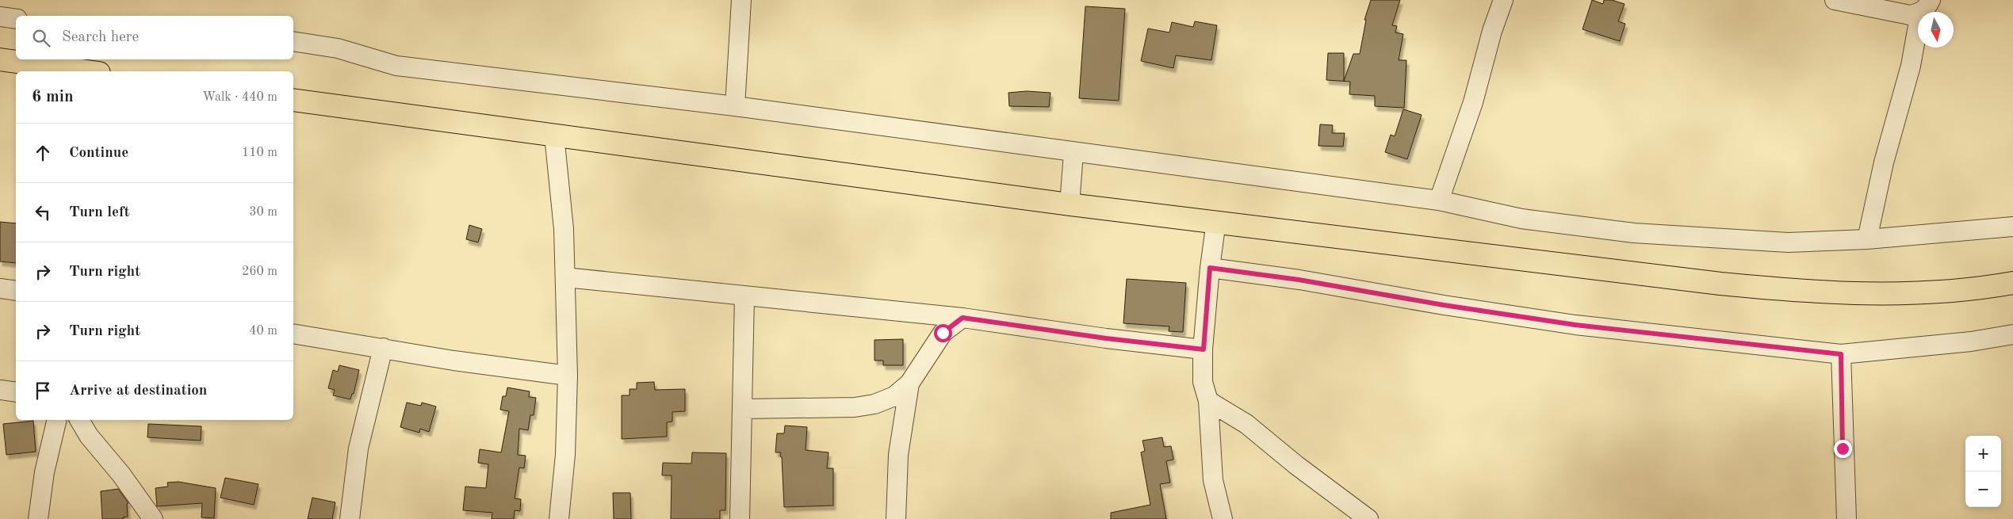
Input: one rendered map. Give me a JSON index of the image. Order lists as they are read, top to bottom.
{
  "north": "bottom",
  "page": {
    "search": "Search here",
    "heading": ["6 min", "Walk · 440 m"],
    "list": [
      ["Continue", "110 m"],
      ["Turn left", "30 m"],
      ["Turn right", "260 m"],
      ["Turn right", "40 m"],
      "Arrive at destination"
    ],
    "map_buttons": ["+", "−"]
  }
}
